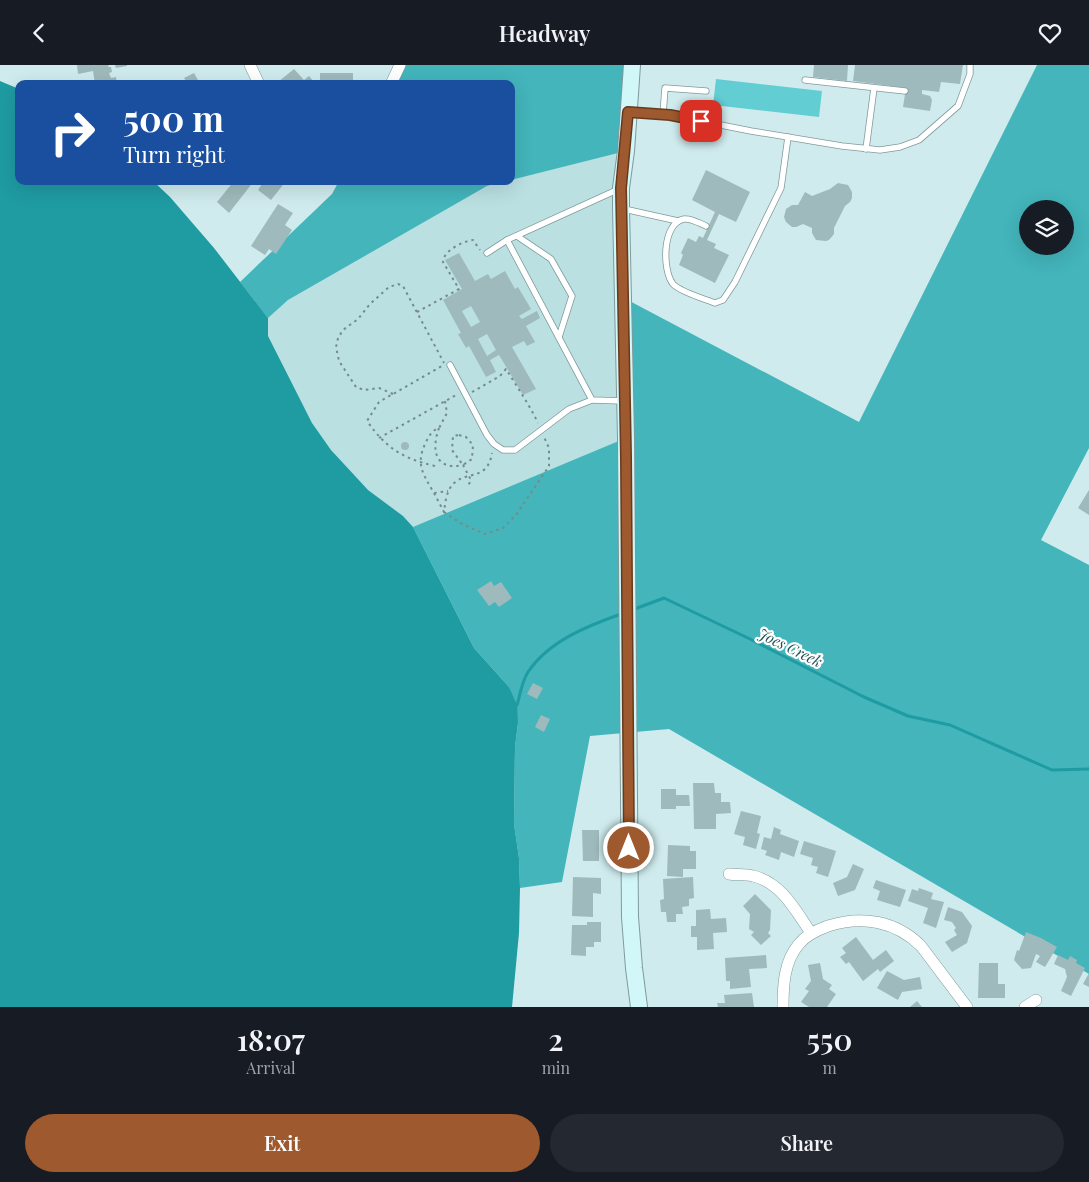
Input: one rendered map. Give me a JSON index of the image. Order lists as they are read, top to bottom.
{
  "water": ["Joes Creek"],
  "page": {
    "header": "Headway",
    "turn": ["500 m", "Turn right"],
    "eta": [
      "18:07",
      "Arrival",
      "2",
      "min",
      "550",
      "m"
    ],
    "buttons": ["Exit", "Share"]
  }
}
